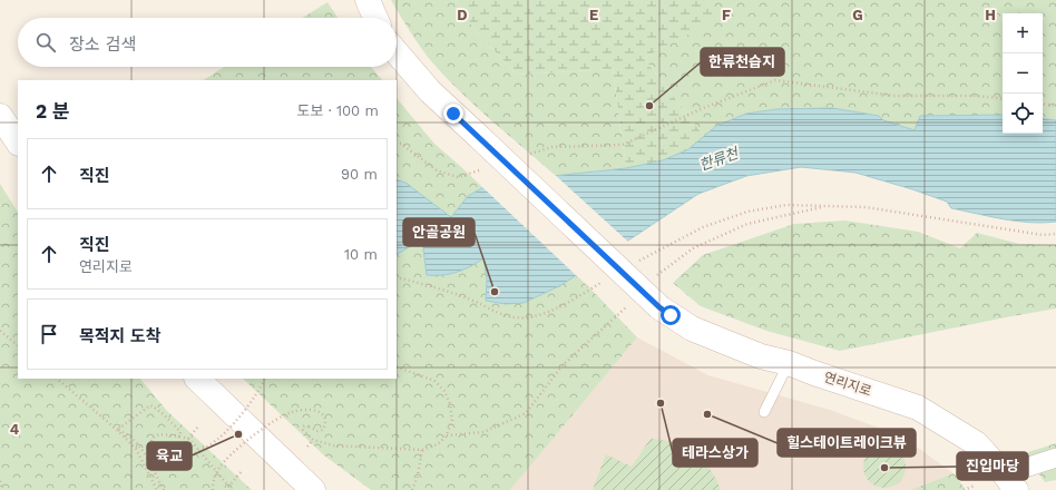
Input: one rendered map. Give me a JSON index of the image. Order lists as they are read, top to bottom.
{
  "streets": {
    "street": ["연리지로"]
  },
  "water": ["한류천"],
  "places": [
    "한류천습지",
    "안골공원",
    "테라스상가",
    "힐스테이트레이크뷰",
    "육교",
    "진입마당"
  ],
  "page": {
    "map_buttons": ["+", "−"],
    "search": "장소 검색",
    "heading": ["2 분", "도보 · 100 m"],
    "list": [
      ["직진", "90 m"],
      ["직진", "연리지로", "10 m"],
      "목적지 도착"
    ]
  },
  "grid": {
    "columns": [
      "D",
      "E",
      "F",
      "G",
      "H"
    ],
    "rows": ["4"]
  }
}
